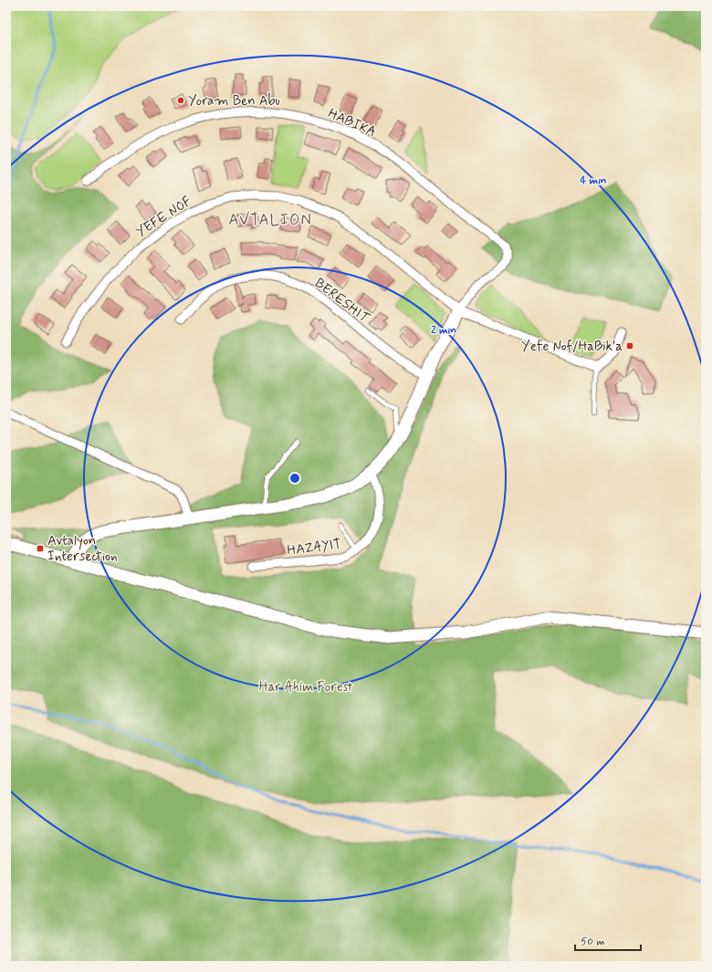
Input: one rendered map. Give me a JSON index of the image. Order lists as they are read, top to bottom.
{
  "streets": {
    "street": [
      "HABIKA",
      "YEFE NOF",
      "BERESHIT",
      "HAZAYIT"
    ]
  },
  "crossings": [
    ["HABIKA", "YEFE NOF"]
  ],
  "districts": ["AVTALION"],
  "parks": ["Har Ahim Forest"],
  "places": {
    "other": ["Yoram Ben Abu"],
    "transit": ["Yefe Nof/HaBik'a", "Avtalyon Intersection"]
  },
  "scale_bar": "50 m",
  "rings": ["4 min", "2 min"]
}
